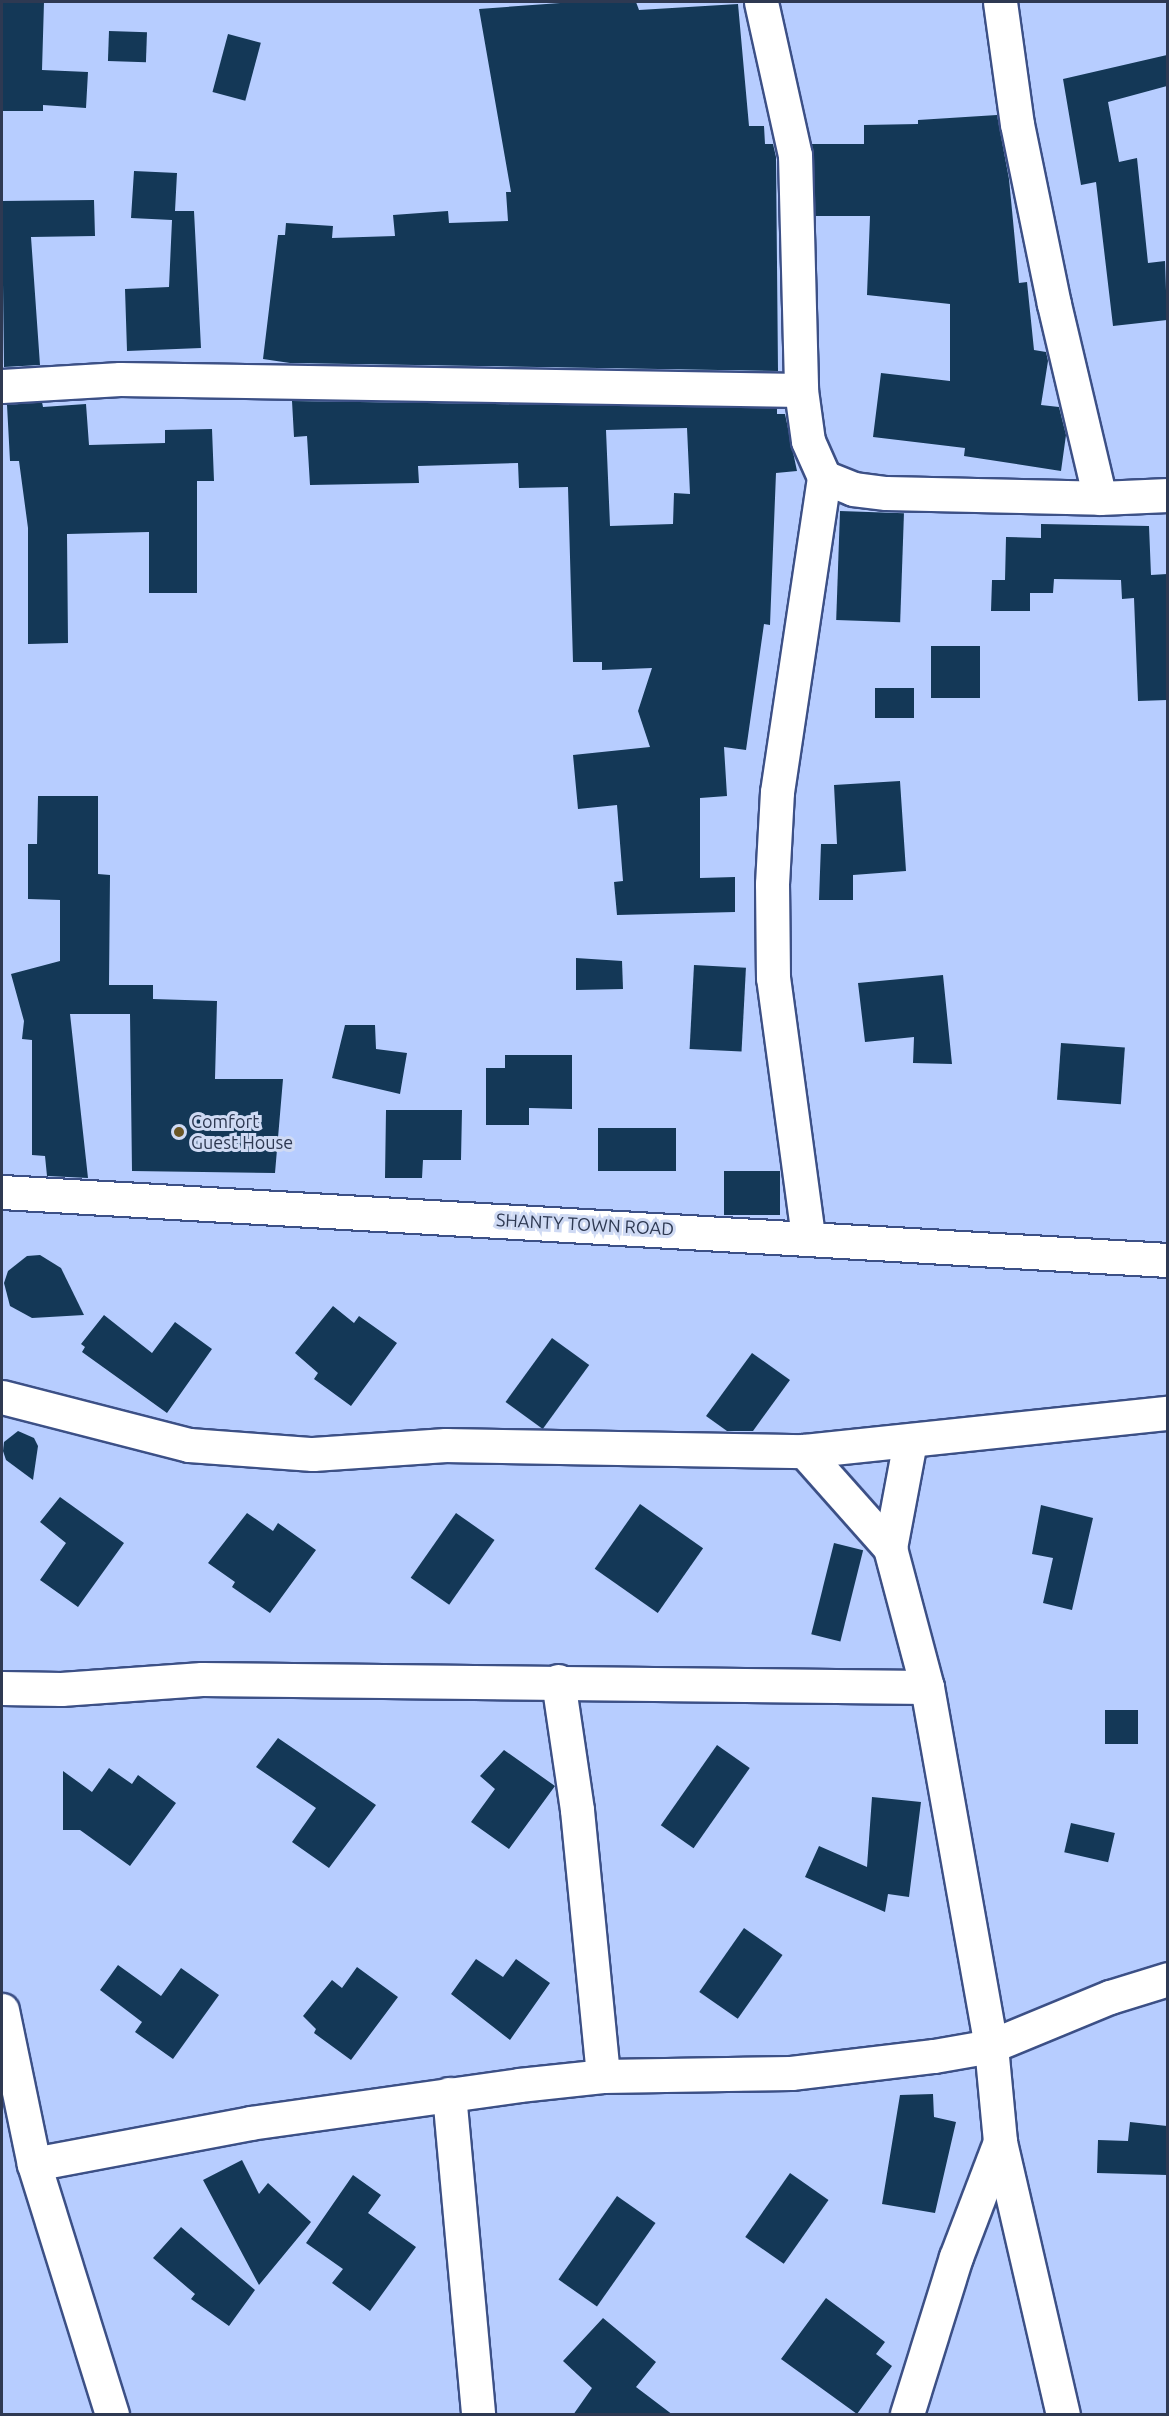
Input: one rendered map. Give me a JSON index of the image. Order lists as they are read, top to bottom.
{
  "streets": {
    "street": ["SHANTY TOWN ROAD"]
  },
  "places": ["Comfort Guest House"]
}
